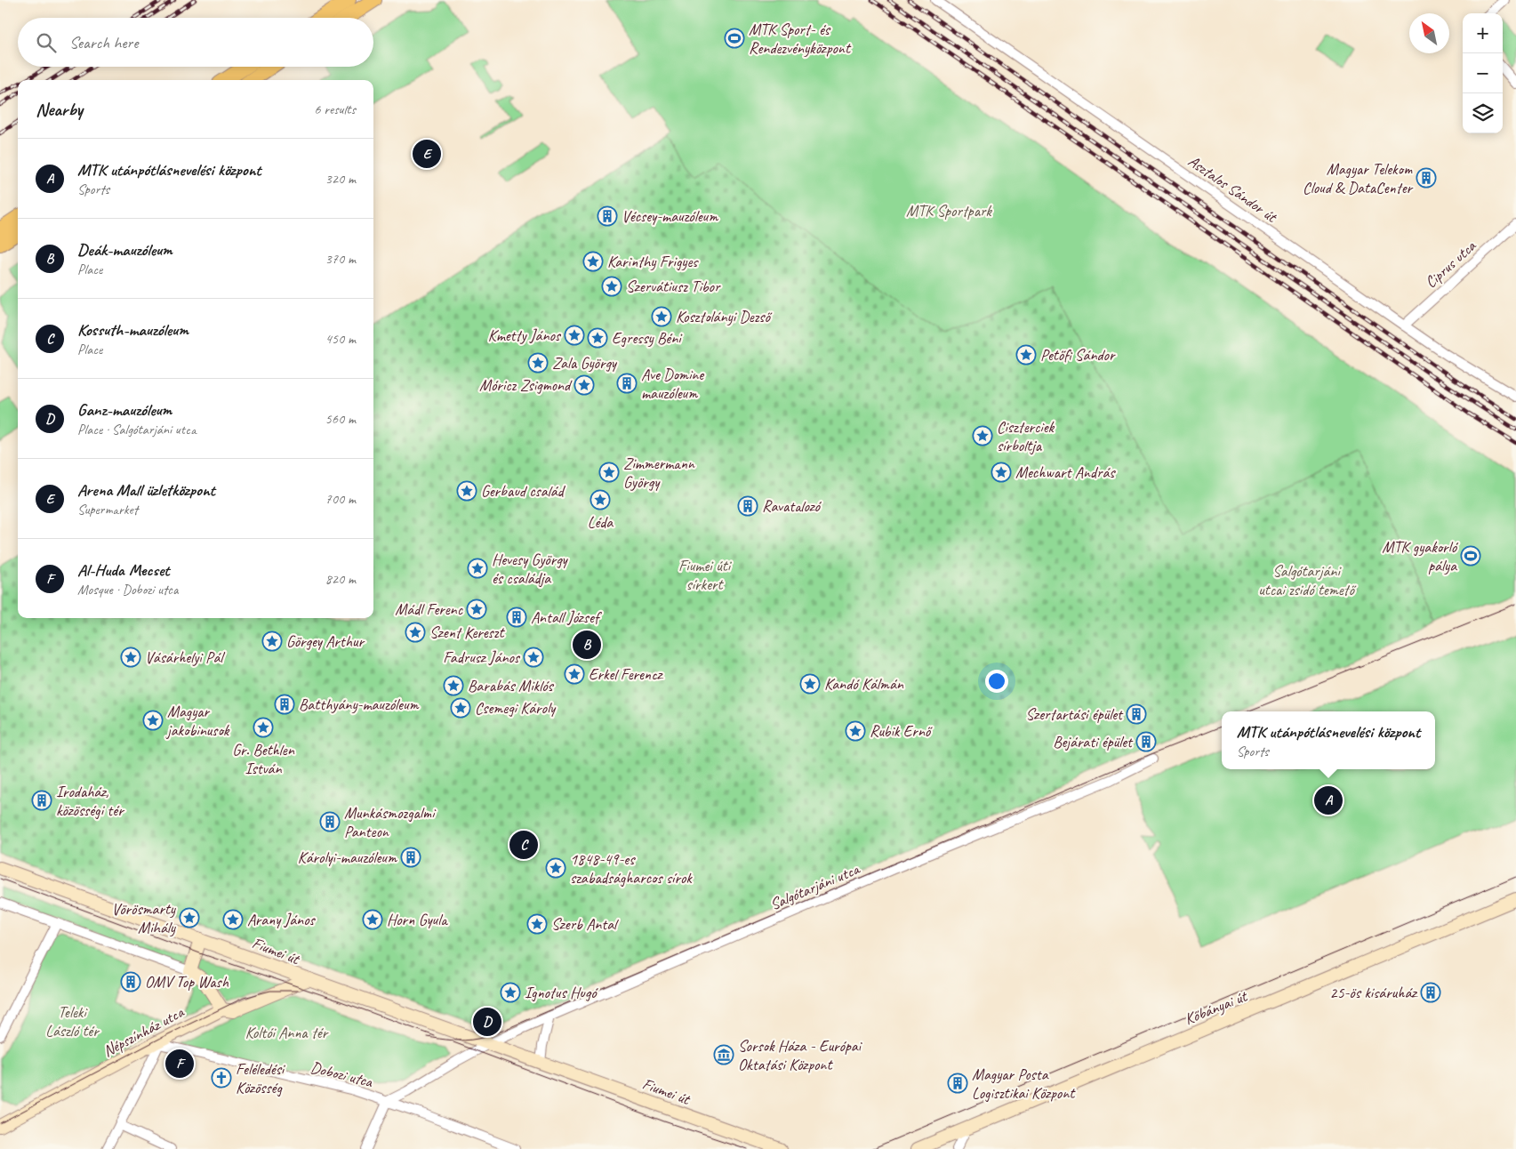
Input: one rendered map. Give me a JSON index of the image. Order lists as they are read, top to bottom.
{
  "streets": {
    "main road": ["Fiumei út", "Kőbányai út", "Népszínház utca"],
    "street": [
      "Asztalos Sándor út",
      "Ciprus utca",
      "Salgótarjáni utca",
      "Dobozi utca"
    ]
  },
  "crossings": [
    ["Asztalos Sándor út", "Ciprus utca"],
    ["Salgótarjáni utca", "Fiumei út"],
    ["Salgótarjáni utca", "Dobozi utca"],
    ["Fiumei út", "Népszínház utca"],
    ["Népszínház utca", "Dobozi utca"]
  ],
  "parks": [
    "MTK Sportpark",
    "Fiumei úti sírkert",
    "Salgótarjáni utcai zsidó temető",
    "Teleki László tér",
    "Koltói Anna tér"
  ],
  "places": {
    "sports": ["MTK Sport- és Rendezvényközpont", "MTK gyakorló pálya"],
    "building": [
      "Magyar Telekom Cloud & DataCenter",
      "Vécsey-mauzóleum",
      "Ave Domine mauzóleum",
      "Ravatalozó",
      "Antall József",
      "Batthyány-mauzóleum",
      "Szertartási épület",
      "Bejárati épület",
      "Irodaház, közösségi tér",
      "Munkásmozgalmi Panteon",
      "Károlyi-mauzóleum",
      "OMV Top Wash",
      "25-ös kisáruház",
      "Magyar Posta Logisztikai Központ"
    ],
    "place": [
      "Karinthy Frigyes",
      "Szervátiusz Tibor",
      "Kosztolányi Dezső",
      "Kmetty János",
      "Egressy Béni",
      "Petőfi Sándor",
      "Zala György",
      "Móricz Zsigmond",
      "Ciszterciek sírboltja",
      "Zimmermann György",
      "Mechwart András",
      "Gerbaud család",
      "Léda",
      "Hevesy György és családja",
      "Mádl Ferenc",
      "Szent Kereszt",
      "Görgey Arthur",
      "Vásárhelyi Pál",
      "Fadrusz János",
      "Erkel Ferencz",
      "Kandó Kálmán",
      "Barabás Miklós",
      "Csemegi Károly",
      "Magyar jakobinusok",
      "Gr. Bethlen István",
      "Rubik Ernő",
      "1848-49-es szabadságharcos sírok",
      "Vörösmarty Mihály",
      "Arany János",
      "Horn Gyula",
      "Szerb Antal",
      "Ignotus Hugó"
    ],
    "museum": ["Sorsok Háza - Európai Oktatási Központ"],
    "church": ["Feléledési Közösség"]
  },
  "north": "top left",
  "page": {
    "map_buttons": ["+", "−"],
    "search": "Search here",
    "heading": ["Nearby", "6 results"],
    "pins": [
      "E",
      "B",
      "A",
      "C",
      "D",
      "F"
    ],
    "list": [
      {
        "mark": "A",
        "name": "MTK utánpótlásnevelési központ",
        "note": "Sports",
        "value": "320 m"
      },
      {
        "mark": "B",
        "name": "Deák-mauzóleum",
        "note": "Place",
        "value": "370 m"
      },
      {
        "mark": "C",
        "name": "Kossuth-mauzóleum",
        "note": "Place",
        "value": "450 m"
      },
      {
        "mark": "D",
        "name": "Ganz-mauzóleum",
        "note": "Place · Salgótarjáni utca",
        "value": "560 m"
      },
      {
        "mark": "E",
        "name": "Arena Mall üzletközpont",
        "note": "Supermarket",
        "value": "700 m"
      },
      {
        "mark": "F",
        "name": "Al-Huda Mecset",
        "note": "Mosque · Dobozi utca",
        "value": "820 m"
      }
    ],
    "popup": ["MTK utánpótlásnevelési központ", "Sports"]
  }
}
